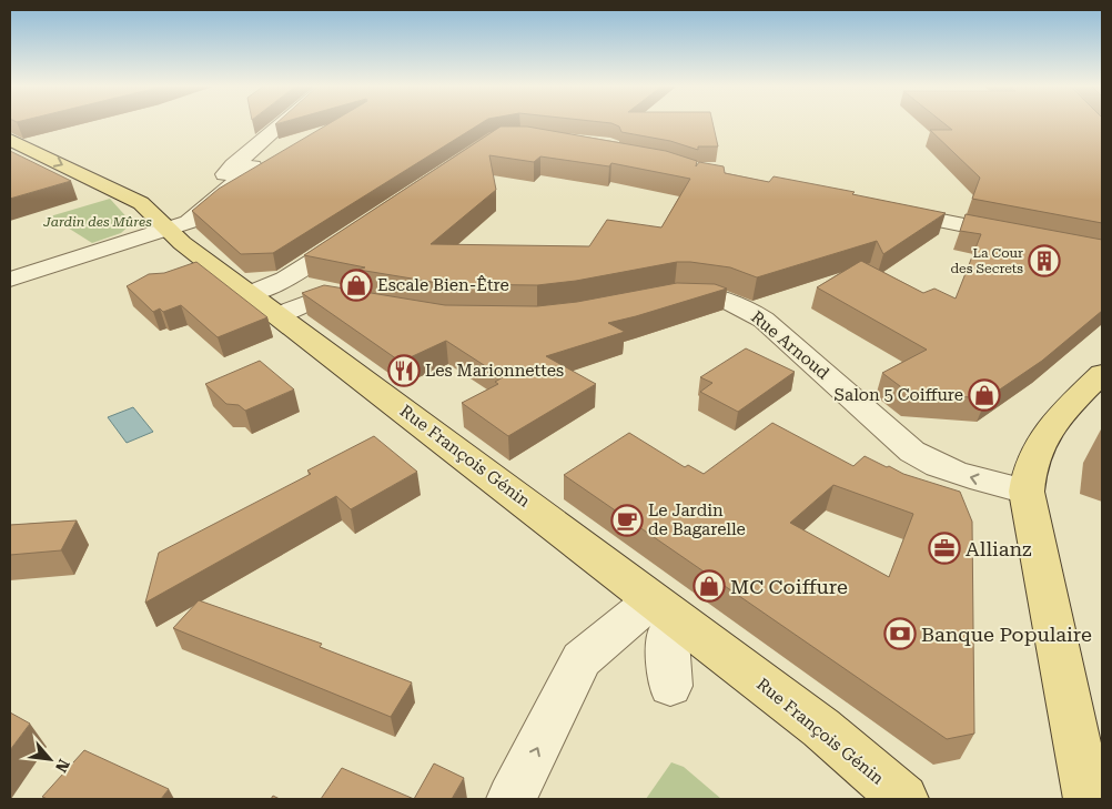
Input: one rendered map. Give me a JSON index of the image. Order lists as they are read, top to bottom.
{
  "streets": {
    "main road": ["Rue François Génin"],
    "street": ["Rue Arnoud"]
  },
  "parks": ["Jardin des Mûres"],
  "places": {
    "building": ["La Cour des Secrets"],
    "shop": ["Escale Bien-Être", "Salon 5 Coiffure", "MC Coiffure"],
    "restaurant": ["Les Marionnettes"],
    "cafe": ["Le Jardin de Bagarelle"],
    "office": ["Allianz"],
    "bank": ["Banque Populaire"]
  },
  "north": "bottom right"
}
